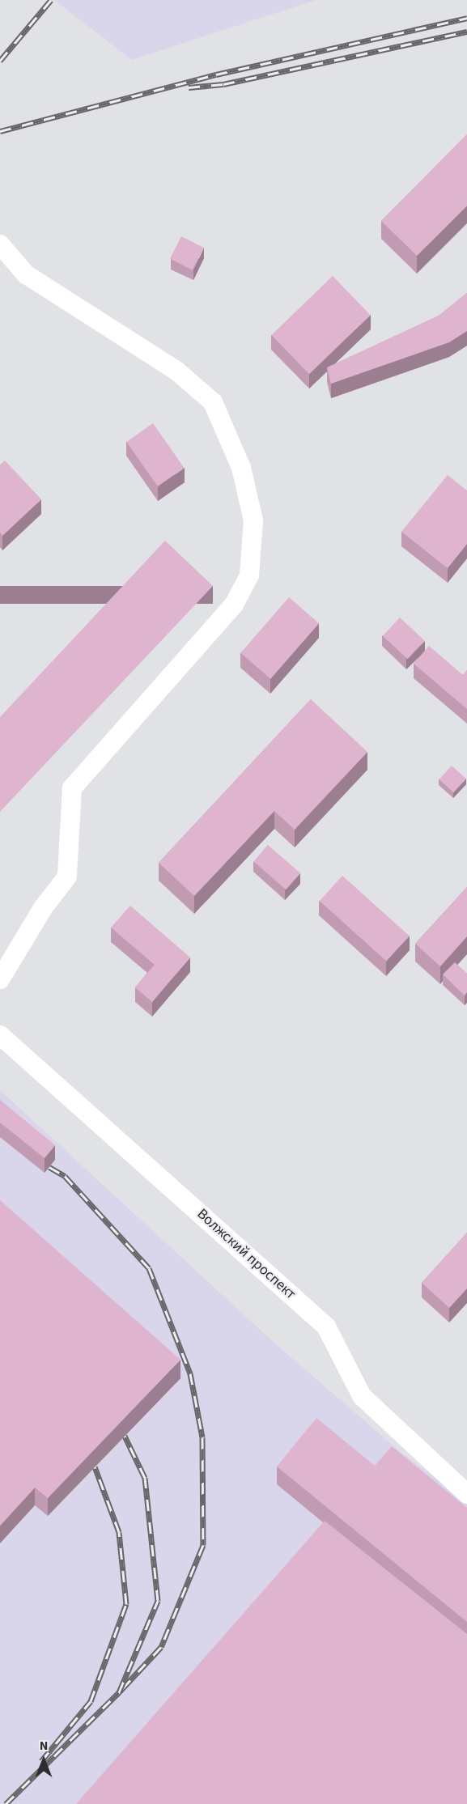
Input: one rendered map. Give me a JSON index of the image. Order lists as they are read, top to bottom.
{
  "streets": {
    "street": ["Волжский проспект"]
  },
  "north": "top"
}
